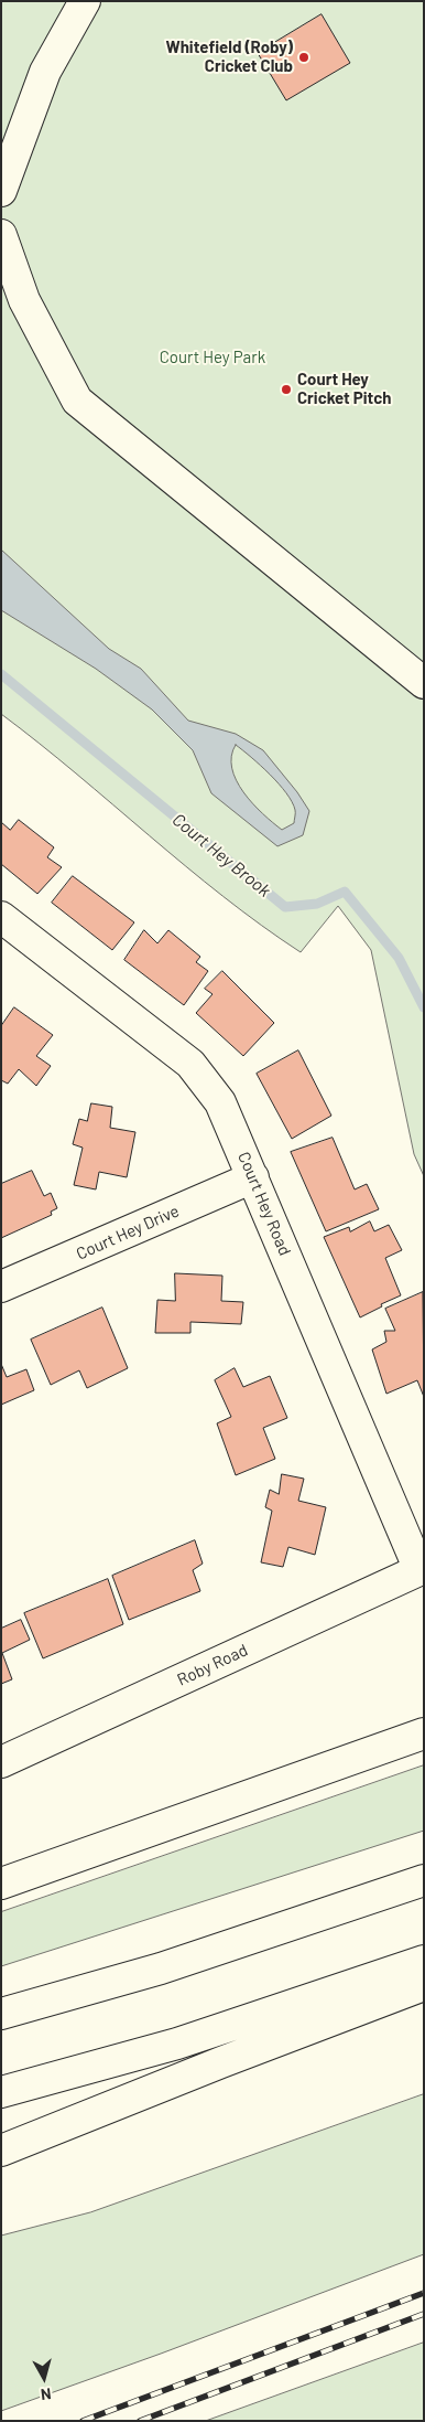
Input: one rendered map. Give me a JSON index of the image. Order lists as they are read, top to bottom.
{
  "streets": {
    "main road": ["Court Hey Road", "Court Hey Drive", "Roby Road"]
  },
  "crossings": [
    ["Court Hey Road", "Court Hey Drive"],
    ["Court Hey Road", "Roby Road"]
  ],
  "water": ["Court Hey Brook"],
  "parks": ["Court Hey Park"],
  "places": ["Whitefield (Roby) Cricket Club", "Court Hey Cricket Pitch"],
  "north": "bottom"
}
